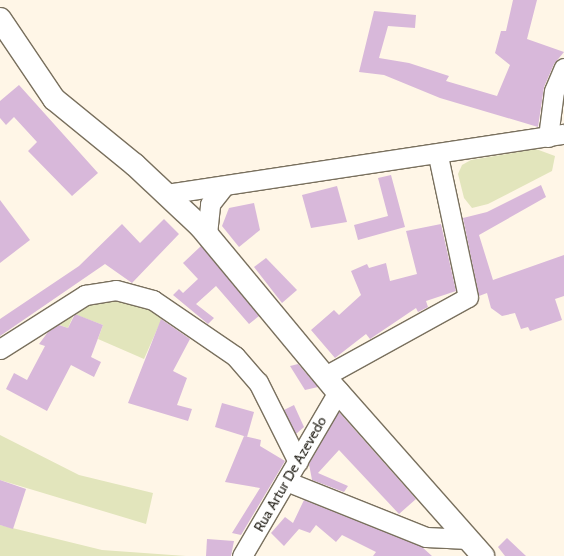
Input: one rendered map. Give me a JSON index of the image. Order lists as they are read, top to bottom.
{
  "streets": {
    "street": ["Rua Artur De Azevedo"]
  }
}
